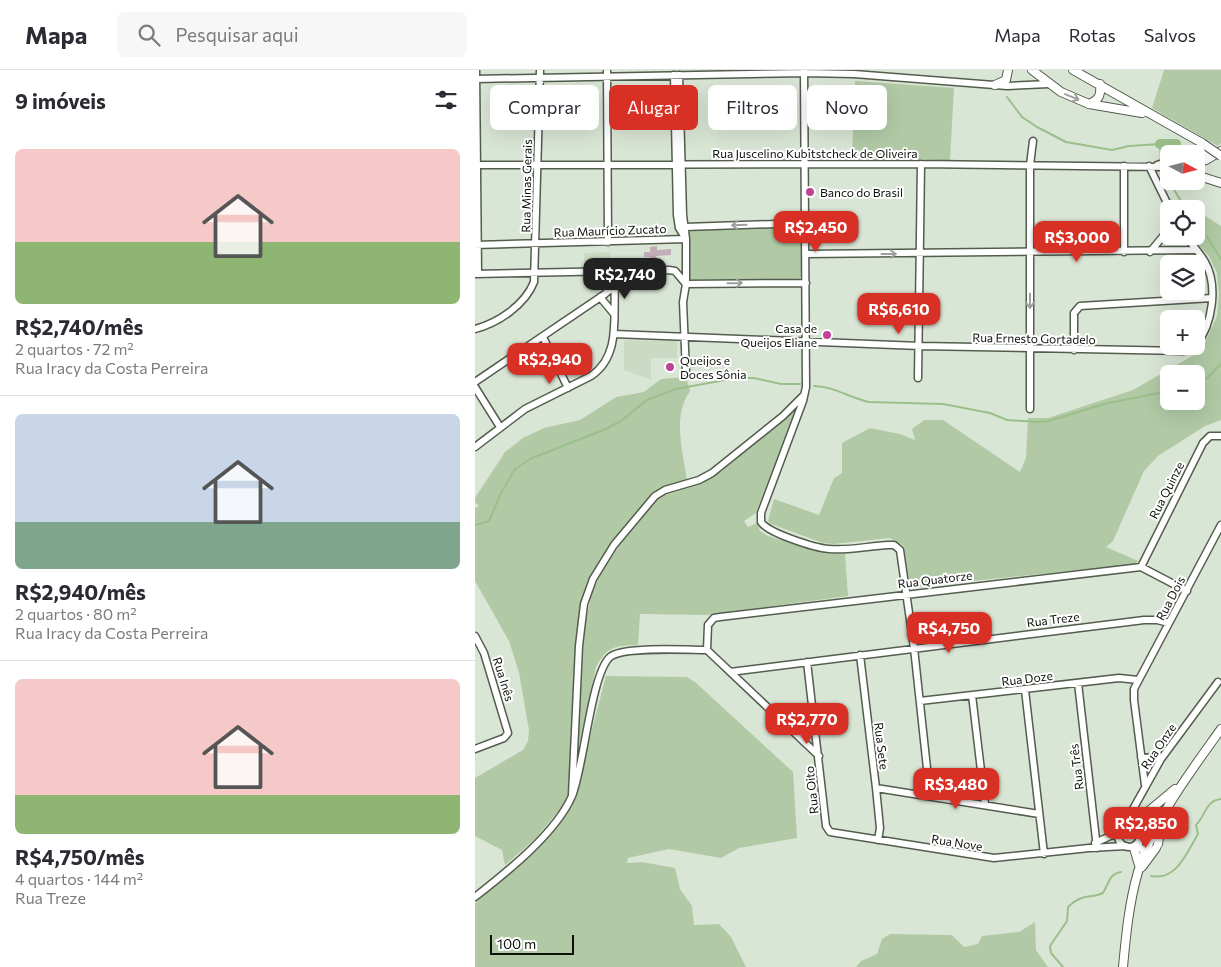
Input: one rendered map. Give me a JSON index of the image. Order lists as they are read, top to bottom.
{
  "streets": {
    "street": [
      "Rua Juscelino Kubitstcheck de Oliveira",
      "Rua Minas Gerais",
      "Rua Maurício Zucato",
      "Rua Ernesto Gortadelo",
      "Rua Quinze",
      "Rua Quatorze",
      "Rua Dois",
      "Rua Treze",
      "Rua Doze",
      "Rua Inês",
      "Rua Sete",
      "Rua Onze",
      "Rua Três",
      "Rua Oito",
      "Rua Nove"
    ]
  },
  "crossings": [
    ["Rua Juscelino Kubitstcheck de Oliveira", "Rua Minas Gerais"],
    ["Rua Minas Gerais", "Rua Maurício Zucato"],
    ["Rua Quinze", "Rua Quatorze"],
    ["Rua Dois", "Rua Treze"],
    ["Rua Dois", "Rua Doze"],
    ["Rua Dois", "Rua Onze"],
    ["Rua Treze", "Rua Sete"],
    ["Rua Treze", "Rua Oito"],
    ["Rua Doze", "Rua Três"],
    ["Rua Sete", "Rua Nove"],
    ["Rua Onze", "Rua Nove"],
    ["Rua Três", "Rua Nove"],
    ["Rua Oito", "Rua Nove"]
  ],
  "places": ["Banco do Brasil", "Casa de Queijos Eliane", "Queijos e Doces Sônia"],
  "scale_bar": "100 m",
  "north": "right",
  "page": {
    "header": "Mapa",
    "search": "Pesquisar aqui",
    "nav": ["Mapa", "Rotas", "Salvos"],
    "heading": "9 imóveis",
    "chip": [
      "Comprar",
      "Alugar",
      "Filtros",
      "Novo"
    ],
    "list": [
      {
        "name": "R$2,740/mês",
        "note": "2 quartos · 72 m² · Rua Iracy da Costa Perreira"
      },
      {
        "name": "R$2,940/mês",
        "note": "2 quartos · 80 m² · Rua Iracy da Costa Perreira"
      },
      {
        "name": "R$4,750/mês",
        "note": "4 quartos · 144 m² · Rua Treze"
      }
    ],
    "map_buttons": ["+", "−"],
    "price": [
      "R$2,450",
      "R$3,000",
      "R$2,740",
      "R$6,610",
      "R$2,940",
      "R$4,750",
      "R$2,770",
      "R$3,480",
      "R$2,850"
    ],
    "scale": "100 m"
  }
}
